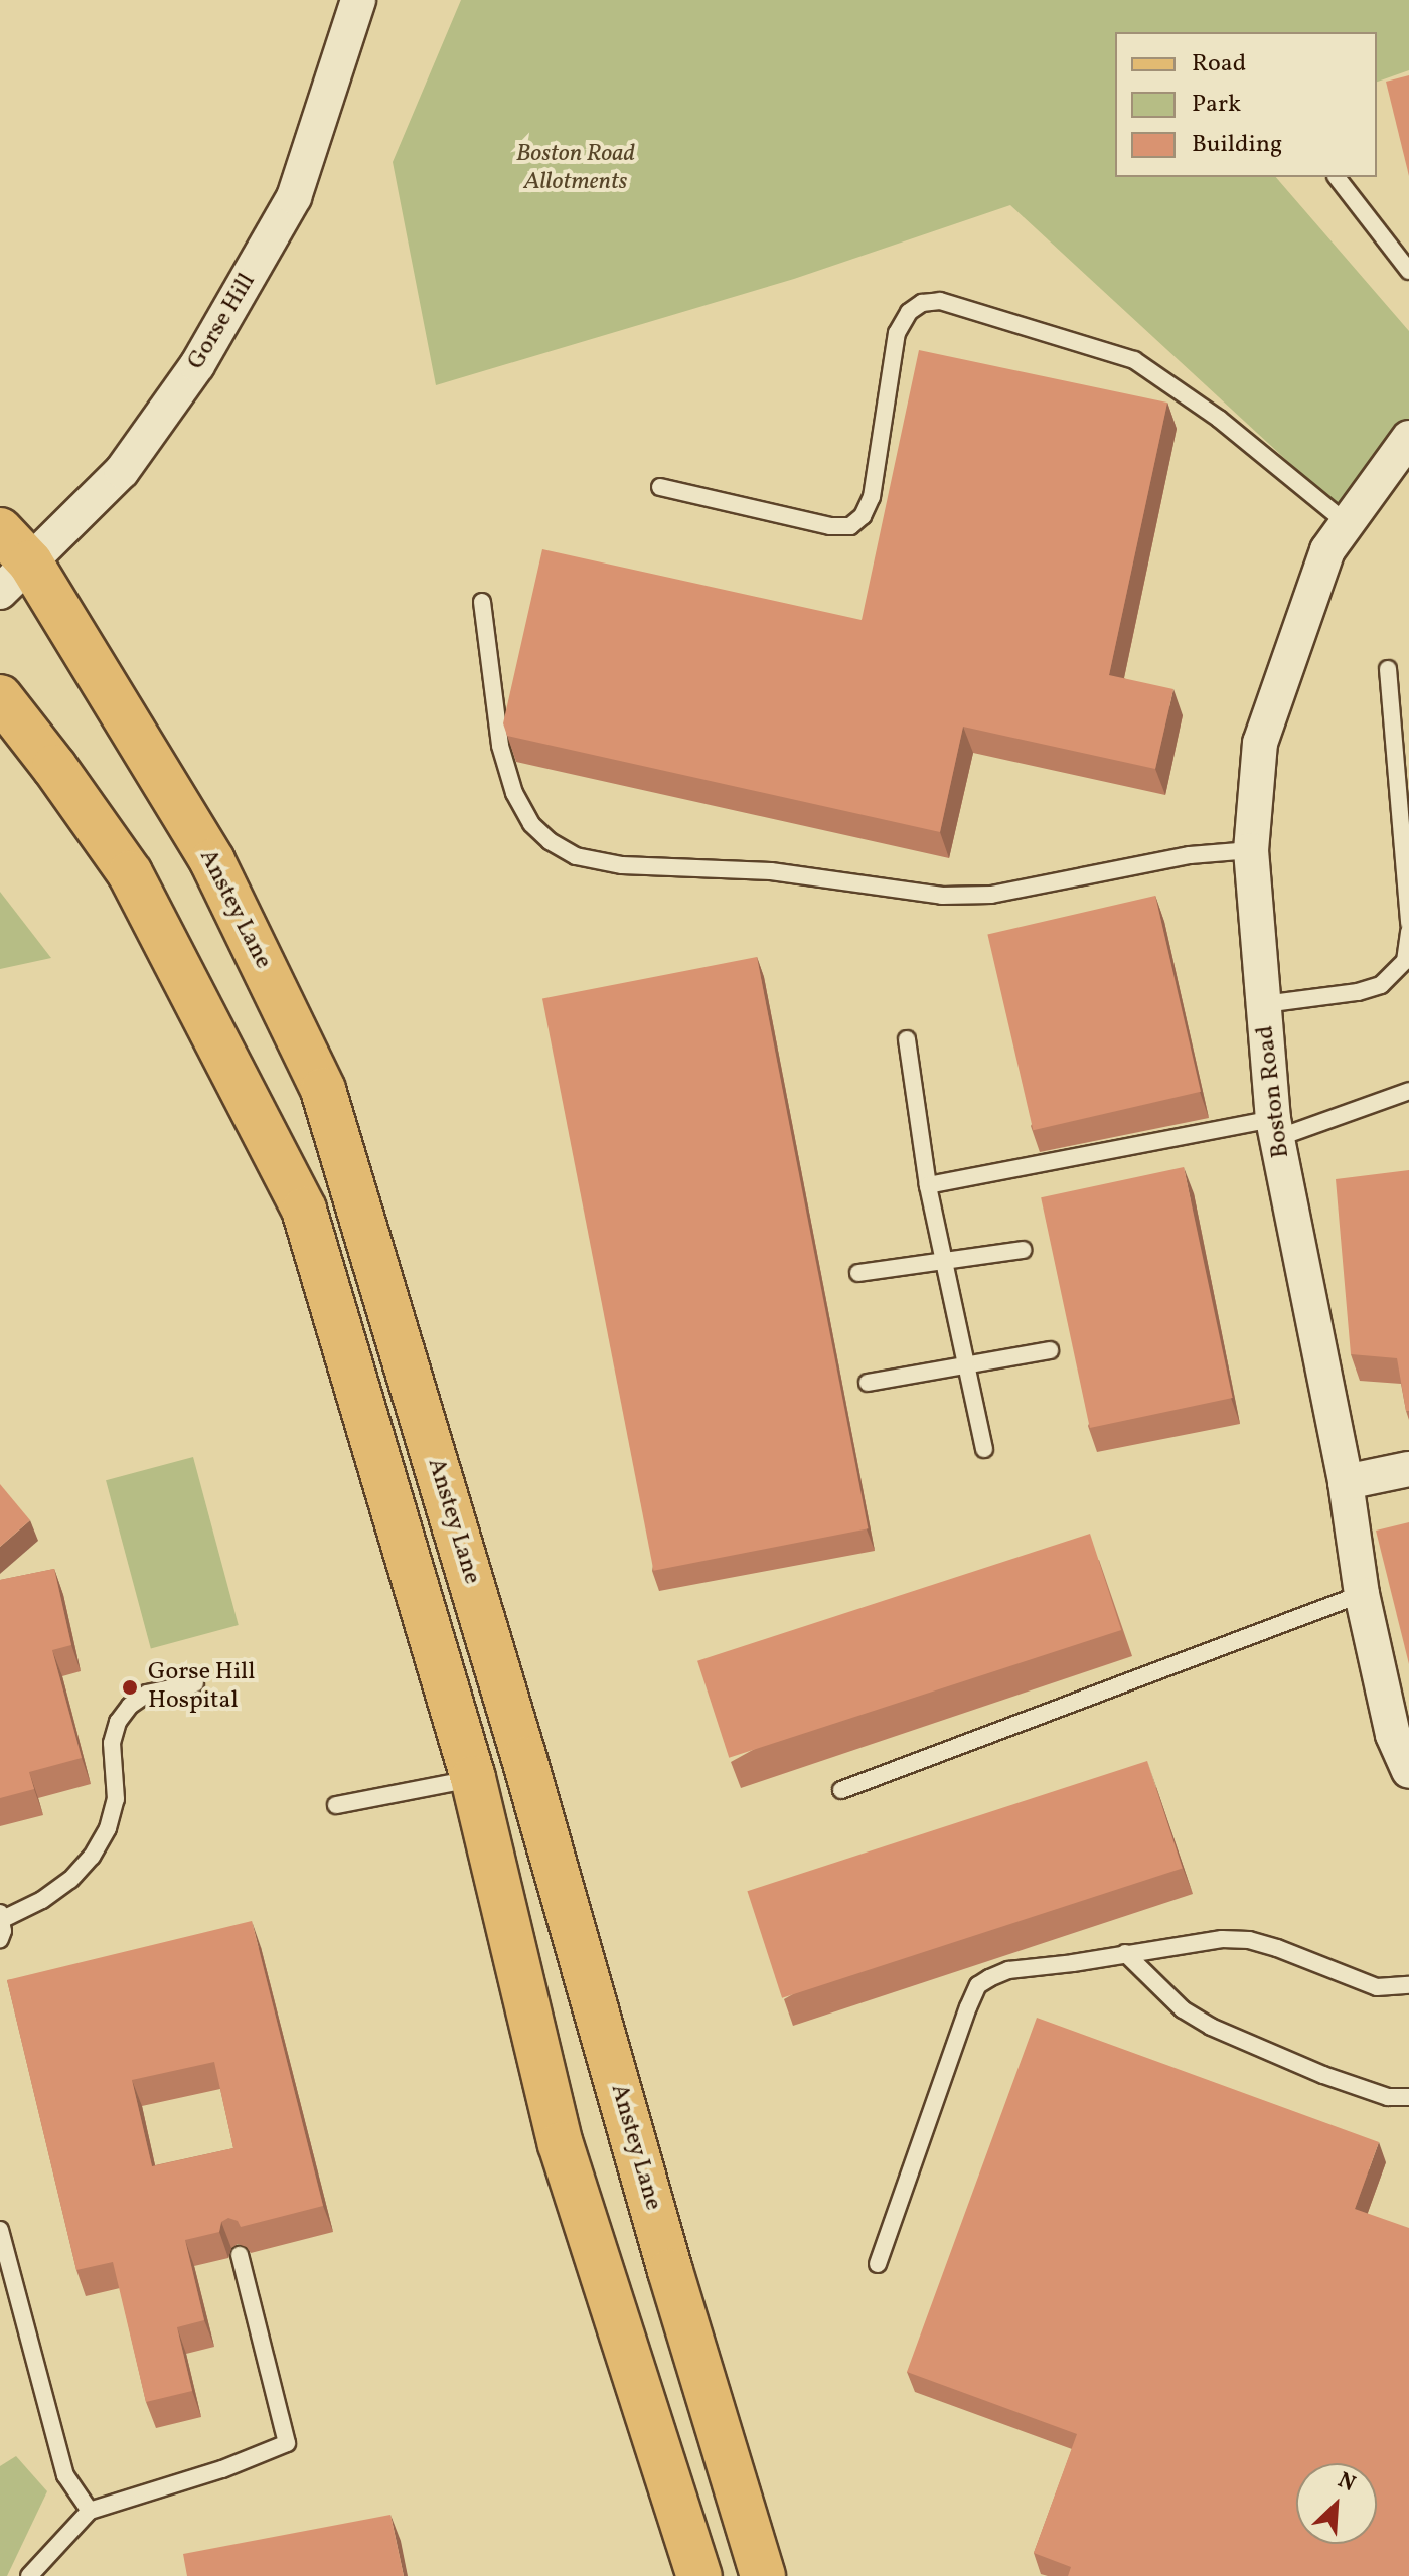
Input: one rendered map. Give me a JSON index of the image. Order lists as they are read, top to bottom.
{
  "streets": {
    "main road": ["Anstey Lane"],
    "street": ["Gorse Hill", "Boston Road"]
  },
  "crossings": [
    ["Gorse Hill", "Anstey Lane"]
  ],
  "parks": ["Boston Road Allotments"],
  "places": ["Gorse Hill Hospital"],
  "legend": ["Road", "Park", "Building"],
  "north": "top right"
}
